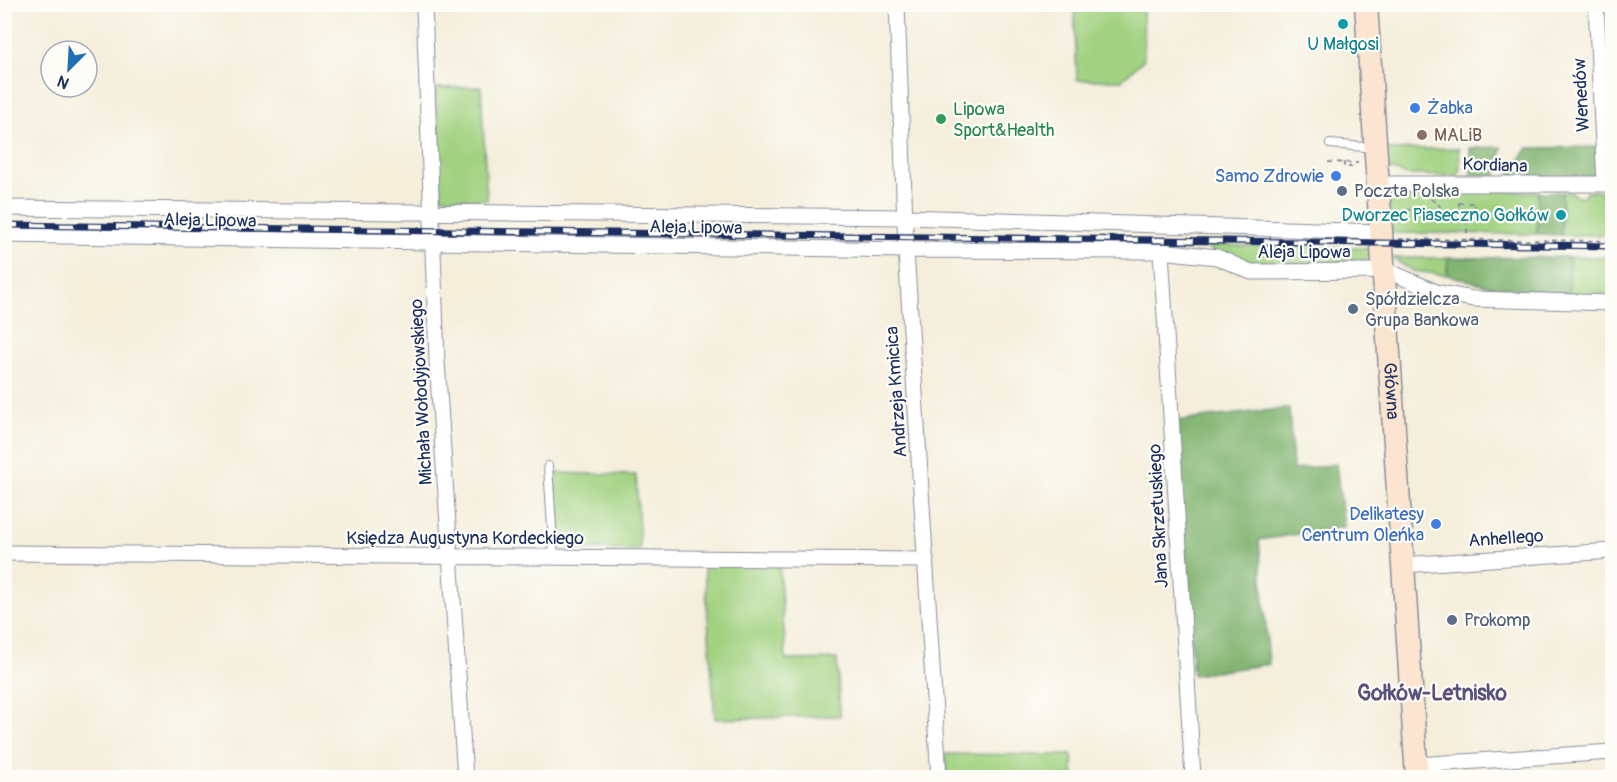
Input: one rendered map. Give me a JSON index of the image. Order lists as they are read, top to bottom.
{
  "streets": {
    "street": [
      "Wenedów",
      "Kordiana",
      "Aleja Lipowa",
      "Główna",
      "Michała Wołodyjowskiego",
      "Andrzeja Kmicica",
      "Jana Skrzetuskiego",
      "Księdza Augustyna Kordeckiego",
      "Anhellego"
    ]
  },
  "crossings": [
    ["Wenedów", "Kordiana"],
    ["Kordiana", "Główna"],
    ["Aleja Lipowa", "Główna"],
    ["Aleja Lipowa", "Michała Wołodyjowskiego"],
    ["Aleja Lipowa", "Andrzeja Kmicica"],
    ["Aleja Lipowa", "Jana Skrzetuskiego"],
    ["Główna", "Anhellego"],
    ["Michała Wołodyjowskiego", "Księdza Augustyna Kordeckiego"],
    ["Andrzeja Kmicica", "Księdza Augustyna Kordeckiego"]
  ],
  "districts": ["Gołków-Letnisko"],
  "places": [
    "U Małgosi",
    "Żabka",
    "Lipowa Sport&Health",
    "MALiB",
    "Samo Zdrowie",
    "Poczta Polska",
    "Dworzec Piaseczno Gołków",
    "Spółdzielcza Grupa Bankowa",
    "Delikatesy Centrum Oleńka",
    "Prokomp"
  ],
  "north": "bottom left"
}
